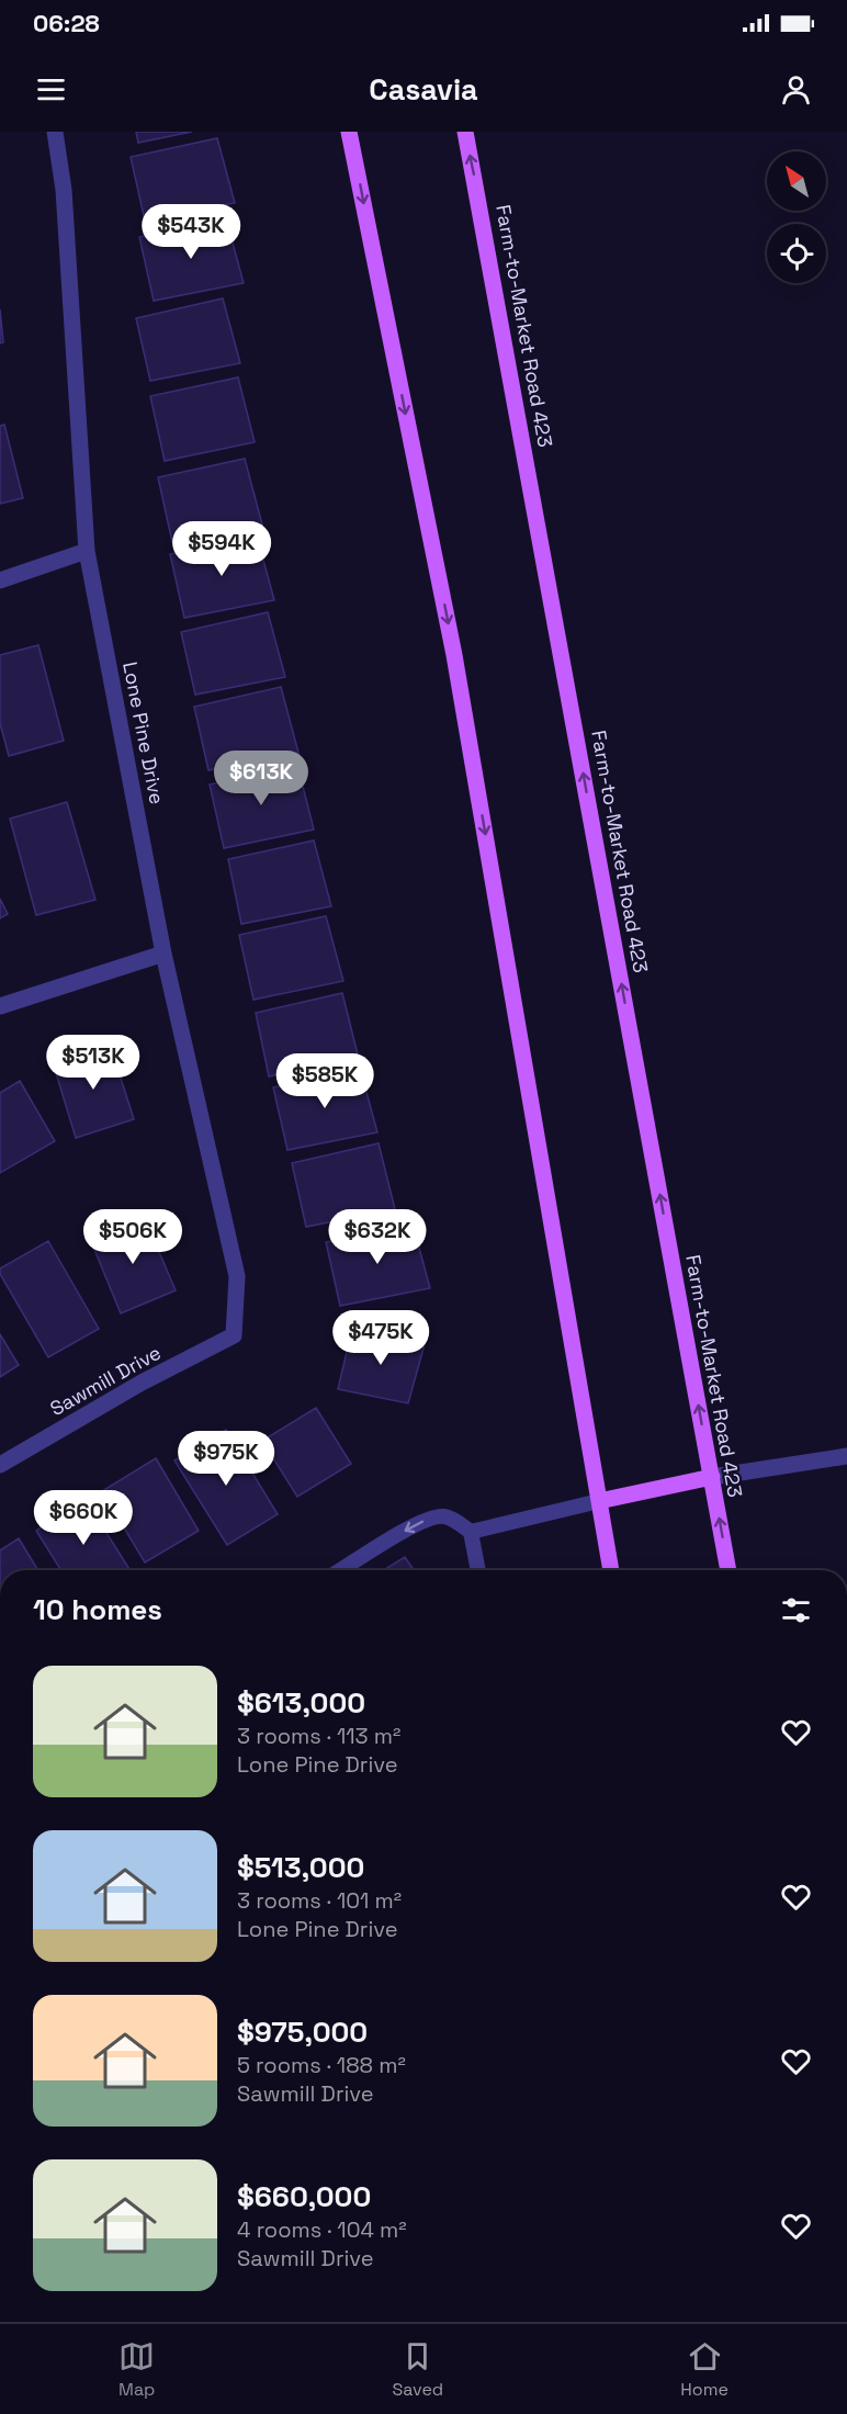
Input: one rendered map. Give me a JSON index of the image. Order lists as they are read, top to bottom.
{
  "streets": {
    "main road": ["Farm-to-Market Road 423"],
    "street": ["Lone Pine Drive", "Sawmill Drive"]
  },
  "crossings": [
    ["Lone Pine Drive", "Sawmill Drive"]
  ],
  "north": "top left",
  "page": {
    "status": "06:28",
    "header": "Casavia",
    "price": [
      "$543K",
      "$594K",
      "$613K",
      "$513K",
      "$585K",
      "$506K",
      "$632K",
      "$475K",
      "$975K",
      "$660K"
    ],
    "heading": "10 homes",
    "list": [
      {
        "name": "$613,000",
        "note": "3 rooms · 113 m² · Lone Pine Drive"
      },
      {
        "name": "$513,000",
        "note": "3 rooms · 101 m² · Lone Pine Drive"
      },
      {
        "name": "$975,000",
        "note": "5 rooms · 188 m² · Sawmill Drive"
      },
      {
        "name": "$660,000",
        "note": "4 rooms · 104 m² · Sawmill Drive"
      }
    ],
    "tabs": ["Map", "Saved", "Home"]
  }
}
